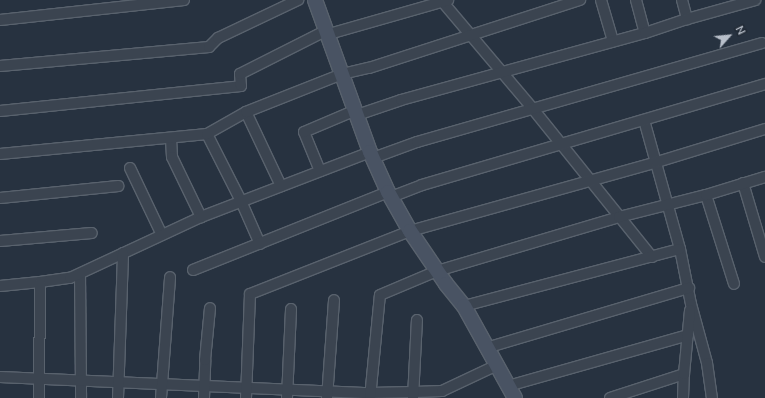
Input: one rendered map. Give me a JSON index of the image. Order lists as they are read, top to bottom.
{
  "north": "top right"
}
